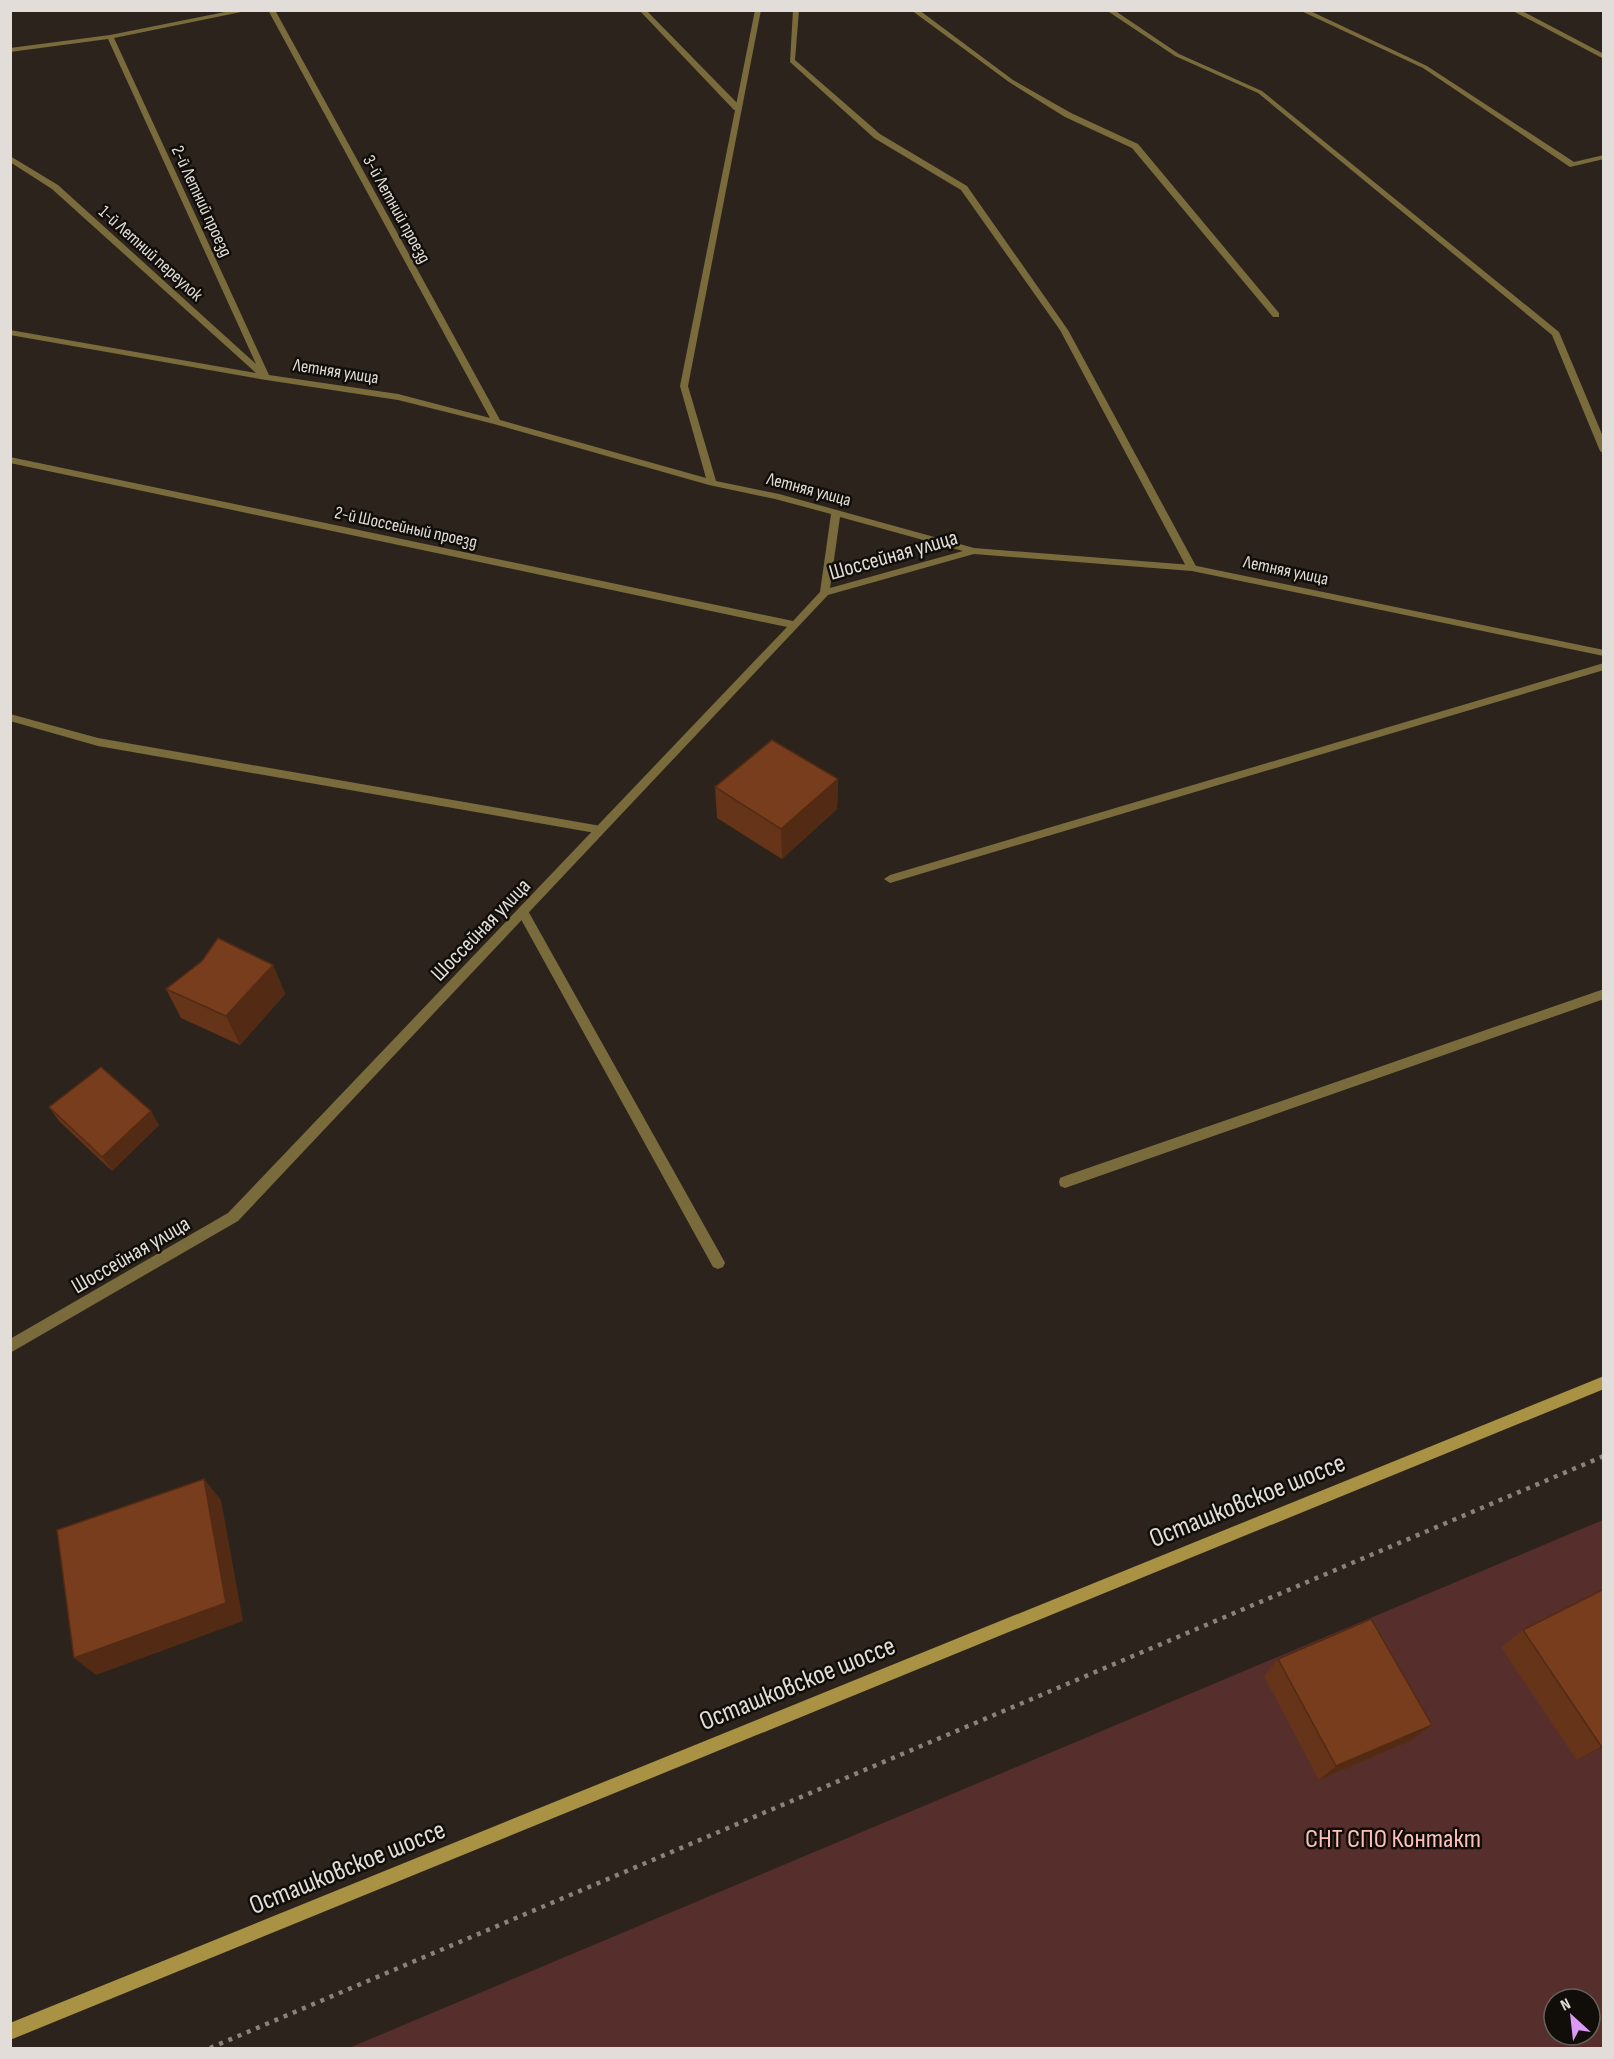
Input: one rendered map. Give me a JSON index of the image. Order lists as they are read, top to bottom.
{
  "streets": {
    "main road": ["Осташковское шоссе"],
    "street": [
      "2-й Летний проезд",
      "3-й Летний проезд",
      "1-й Летний переулок",
      "Летняя улица",
      "2-й Шоссейный проезд",
      "Шоссейная улица"
    ]
  },
  "crossings": [
    ["2-й Летний проезд", "1-й Летний переулок"],
    ["2-й Летний проезд", "Летняя улица"],
    ["3-й Летний проезд", "Летняя улица"],
    ["1-й Летний переулок", "Летняя улица"],
    ["Летняя улица", "Шоссейная улица"],
    ["2-й Шоссейный проезд", "Шоссейная улица"]
  ],
  "parks": ["СНТ СПО Контакт"],
  "north": "top left"
}
